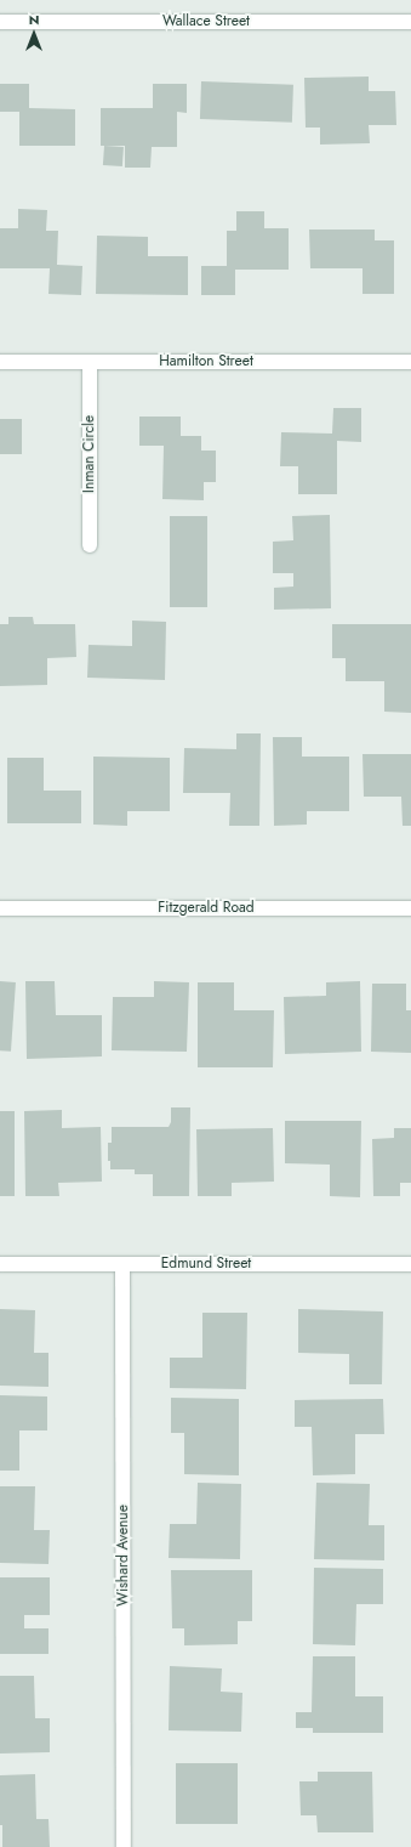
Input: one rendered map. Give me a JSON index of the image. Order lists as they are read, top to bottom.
{
  "streets": {
    "street": [
      "Wallace Street",
      "Hamilton Street",
      "Inman Circle",
      "Fitzgerald Road",
      "Edmund Street",
      "Wishard Avenue"
    ]
  },
  "crossings": [
    ["Hamilton Street", "Inman Circle"],
    ["Edmund Street", "Wishard Avenue"]
  ],
  "north": "top"
}
